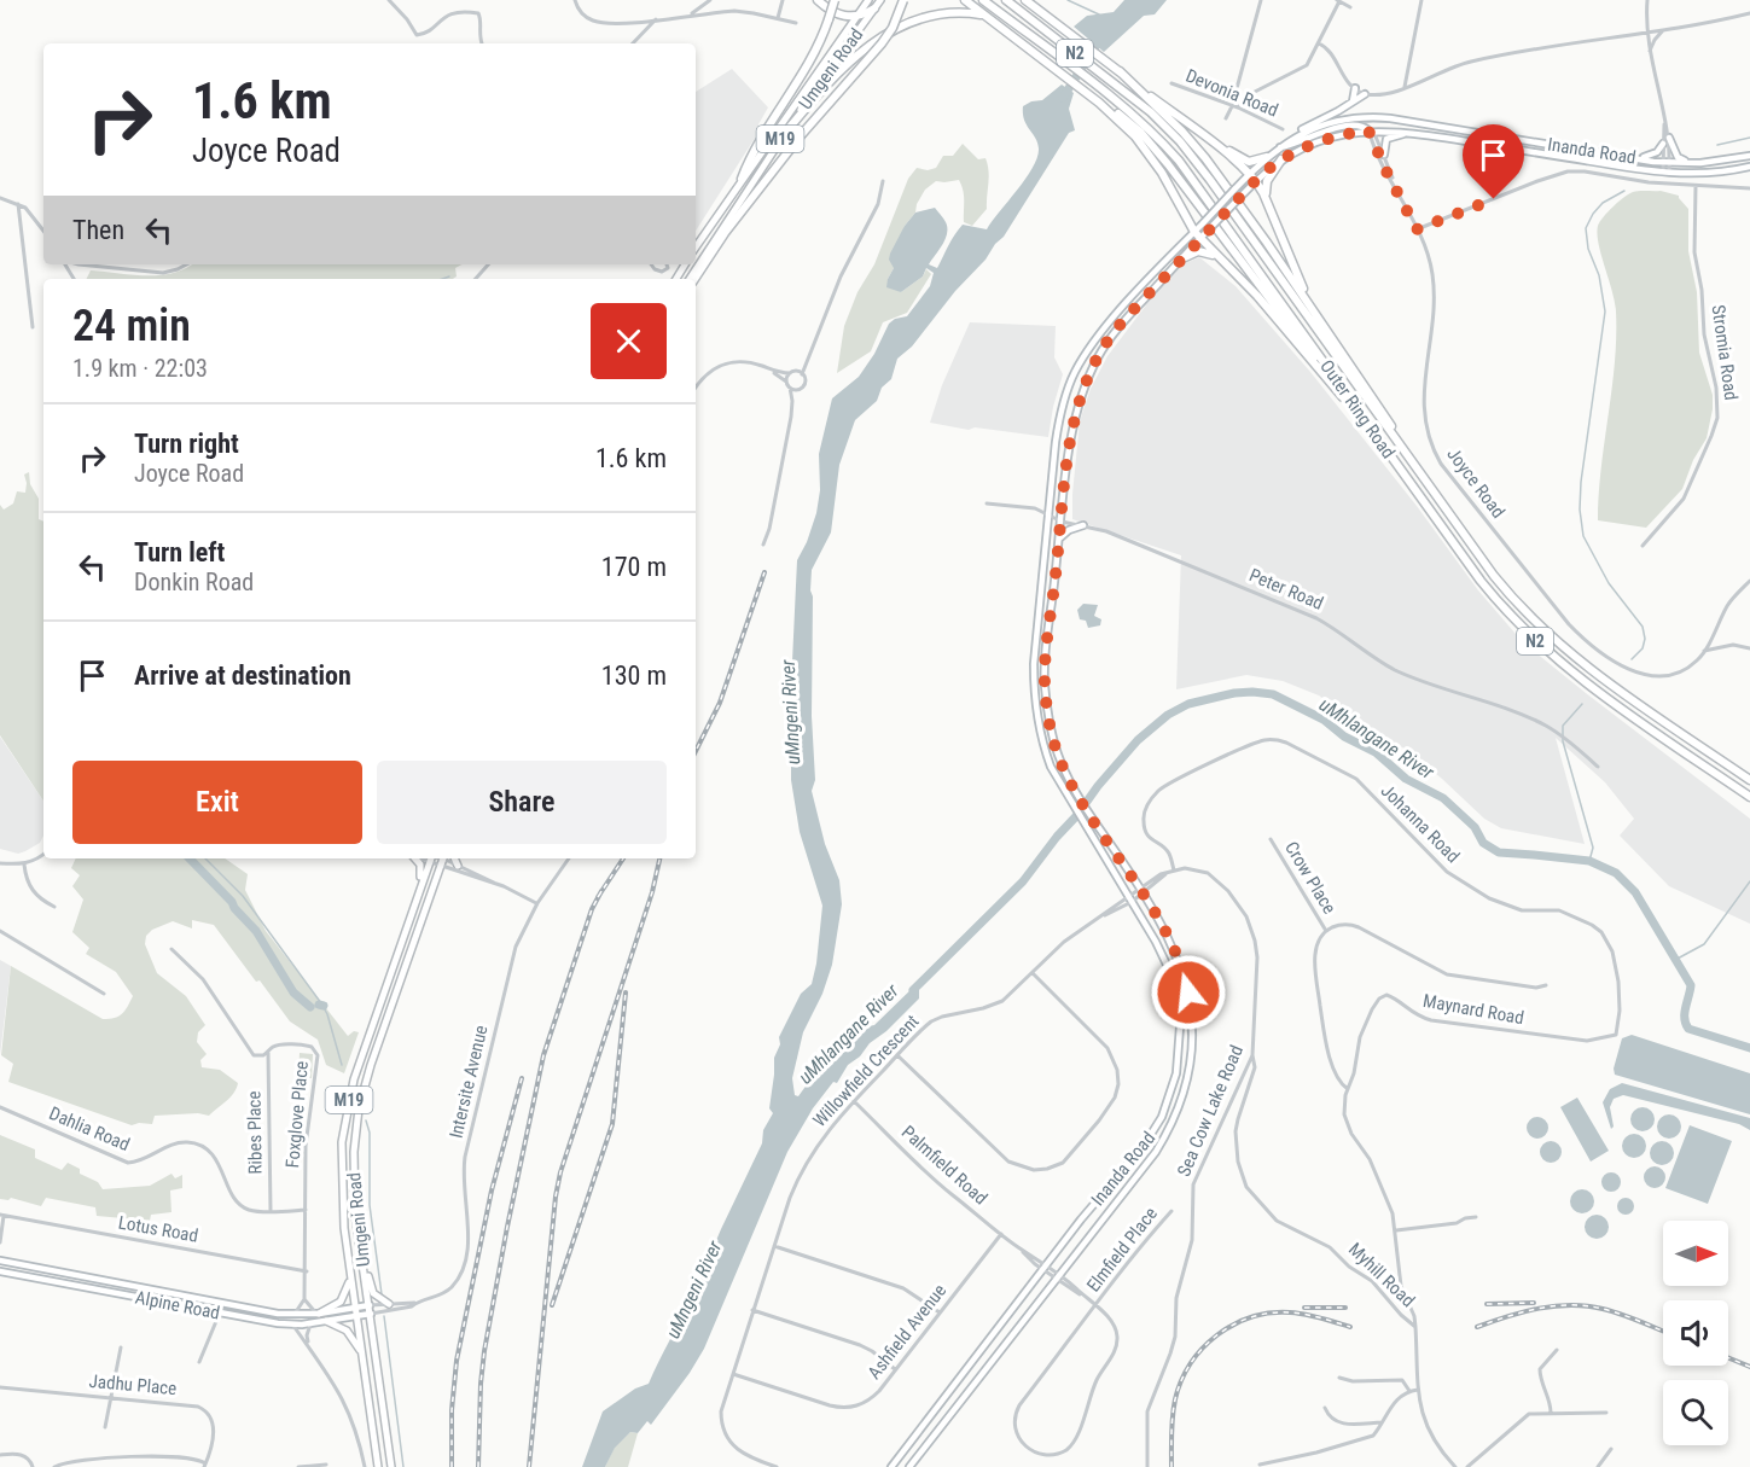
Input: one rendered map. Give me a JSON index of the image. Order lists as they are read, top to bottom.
{
  "streets": {
    "highway": [
      "N2",
      "Umgeni Road",
      "M19",
      "Outer Ring Road"
    ],
    "main road": ["Inanda Road", "Alpine Road"],
    "street": [
      "Devonia Road",
      "Stromia Road",
      "Joyce Road",
      "Peter Road",
      "Johanna Road",
      "Crow Place",
      "Maynard Road",
      "Willowfield Crescent",
      "Intersite Avenue",
      "Sea Cow Lake Road",
      "Foxglove Place",
      "Dahlia Road",
      "Ribes Place",
      "Palmfield Road",
      "Lotus Road",
      "Elmfield Place",
      "Myhill Road",
      "Ashfield Avenue",
      "Jadhu Place"
    ]
  },
  "crossings": [
    ["Umgeni Road", "Intersite Avenue"],
    ["Umgeni Road", "Alpine Road"],
    ["Inanda Road", "Joyce Road"],
    ["Inanda Road", "Peter Road"],
    ["Inanda Road", "Willowfield Crescent"],
    ["Inanda Road", "Palmfield Road"],
    ["Johanna Road", "Maynard Road"],
    ["Johanna Road", "Willowfield Crescent"],
    ["Johanna Road", "Sea Cow Lake Road"],
    ["Maynard Road", "Myhill Road"],
    ["Willowfield Crescent", "Sea Cow Lake Road"],
    ["Willowfield Crescent", "Palmfield Road"],
    ["Willowfield Crescent", "Ashfield Avenue"],
    ["Sea Cow Lake Road", "Myhill Road"],
    ["Foxglove Place", "Dahlia Road"],
    ["Foxglove Place", "Ribes Place"],
    ["Foxglove Place", "Lotus Road"],
    ["Foxglove Place", "Alpine Road"],
    ["Dahlia Road", "Ribes Place"],
    ["Palmfield Road", "Elmfield Place"],
    ["Palmfield Road", "Ashfield Avenue"]
  ],
  "water": ["uMngeni River", "uMhlangane River"],
  "north": "right",
  "page": {
    "turn": ["1.6 km", "Joyce Road"],
    "then": "Then",
    "heading": ["24 min", "1.9 km · 22:03"],
    "list": [
      {
        "name": "Turn right",
        "note": "Joyce Road",
        "value": "1.6 km"
      },
      {
        "name": "Turn left",
        "note": "Donkin Road",
        "value": "170 m"
      },
      {
        "name": "Arrive at destination",
        "value": "130 m"
      }
    ],
    "buttons": ["Exit", "Share"]
  }
}
